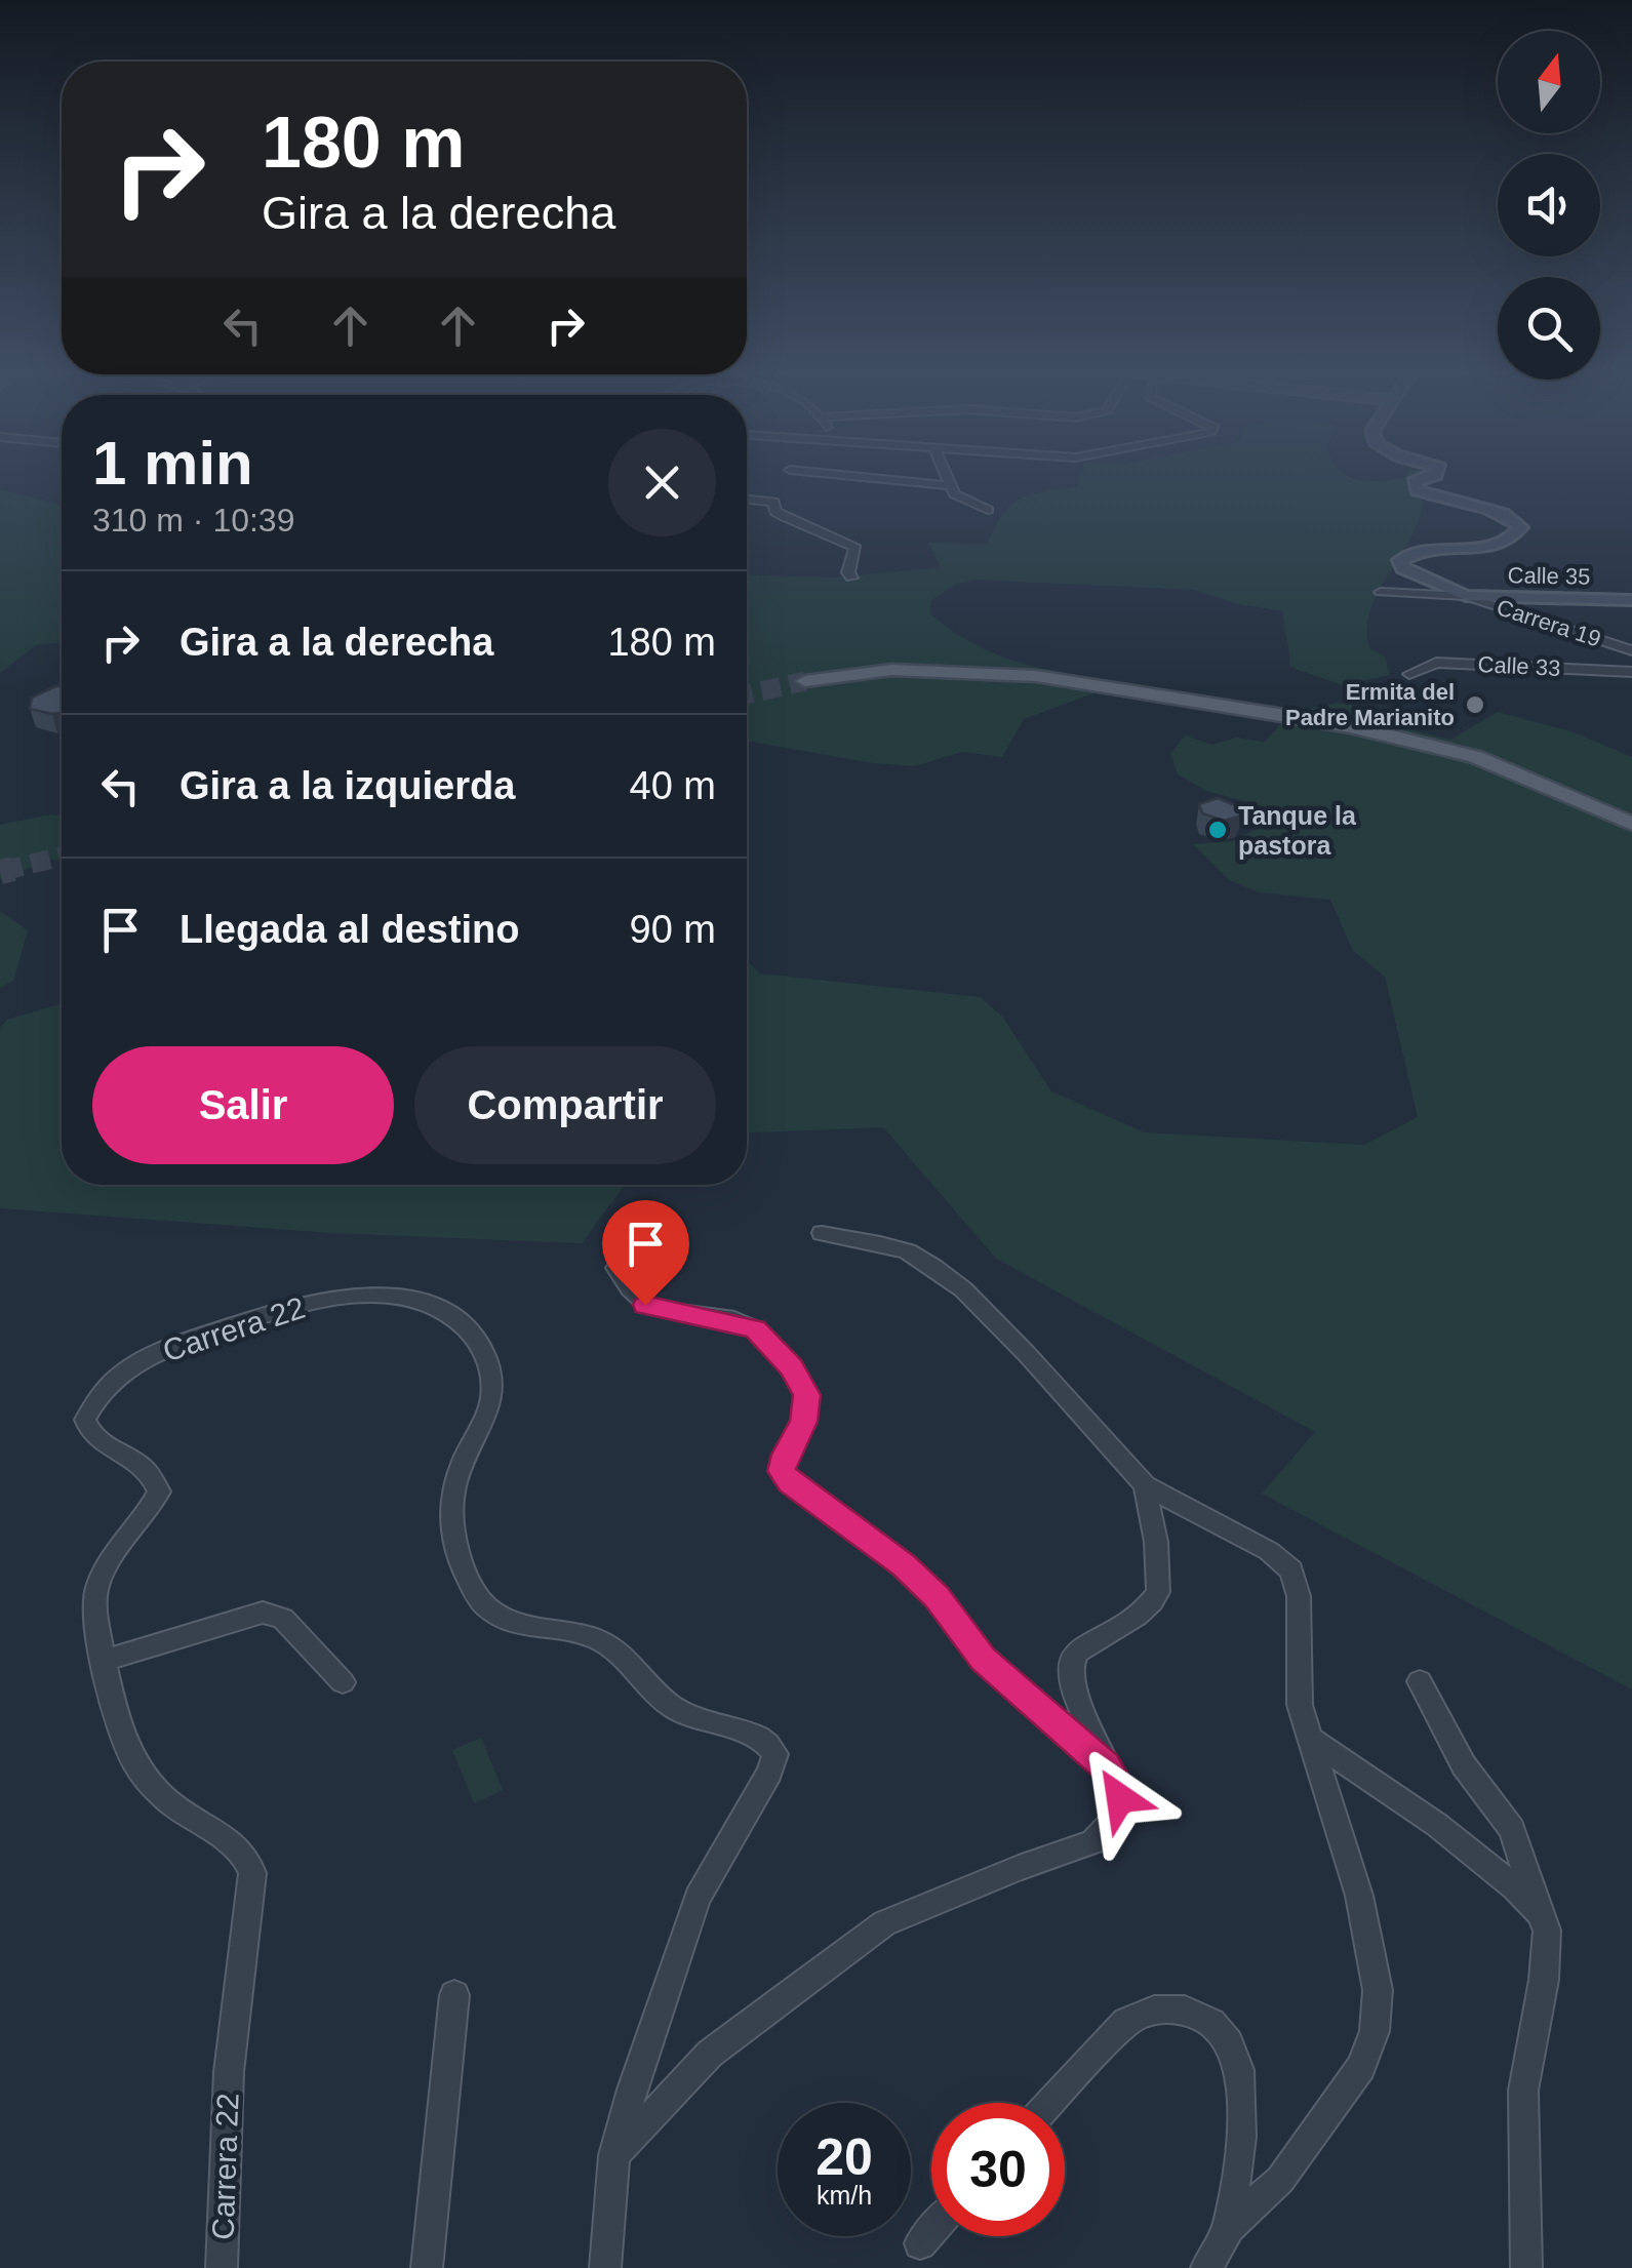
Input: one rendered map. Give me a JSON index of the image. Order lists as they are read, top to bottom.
{
  "streets": {
    "street": [
      "Calle 35",
      "Carrera 19",
      "Calle 33",
      "Carrera 22"
    ]
  },
  "crossings": [
    ["Calle 35", "Carrera 19"]
  ],
  "places": ["Ermita del Padre Marianito", "Tanque la pastora"],
  "north": "top",
  "page": {
    "turn": ["180 m", "Gira a la derecha"],
    "heading": ["1 min", "310 m · 10:39"],
    "list": [
      {
        "name": "Gira a la derecha",
        "value": "180 m"
      },
      {
        "name": "Gira a la izquierda",
        "value": "40 m"
      },
      {
        "name": "Llegada al destino",
        "value": "90 m"
      }
    ],
    "buttons": ["Salir", "Compartir"],
    "speed": "20 km/h",
    "limit": "30"
  }
}
